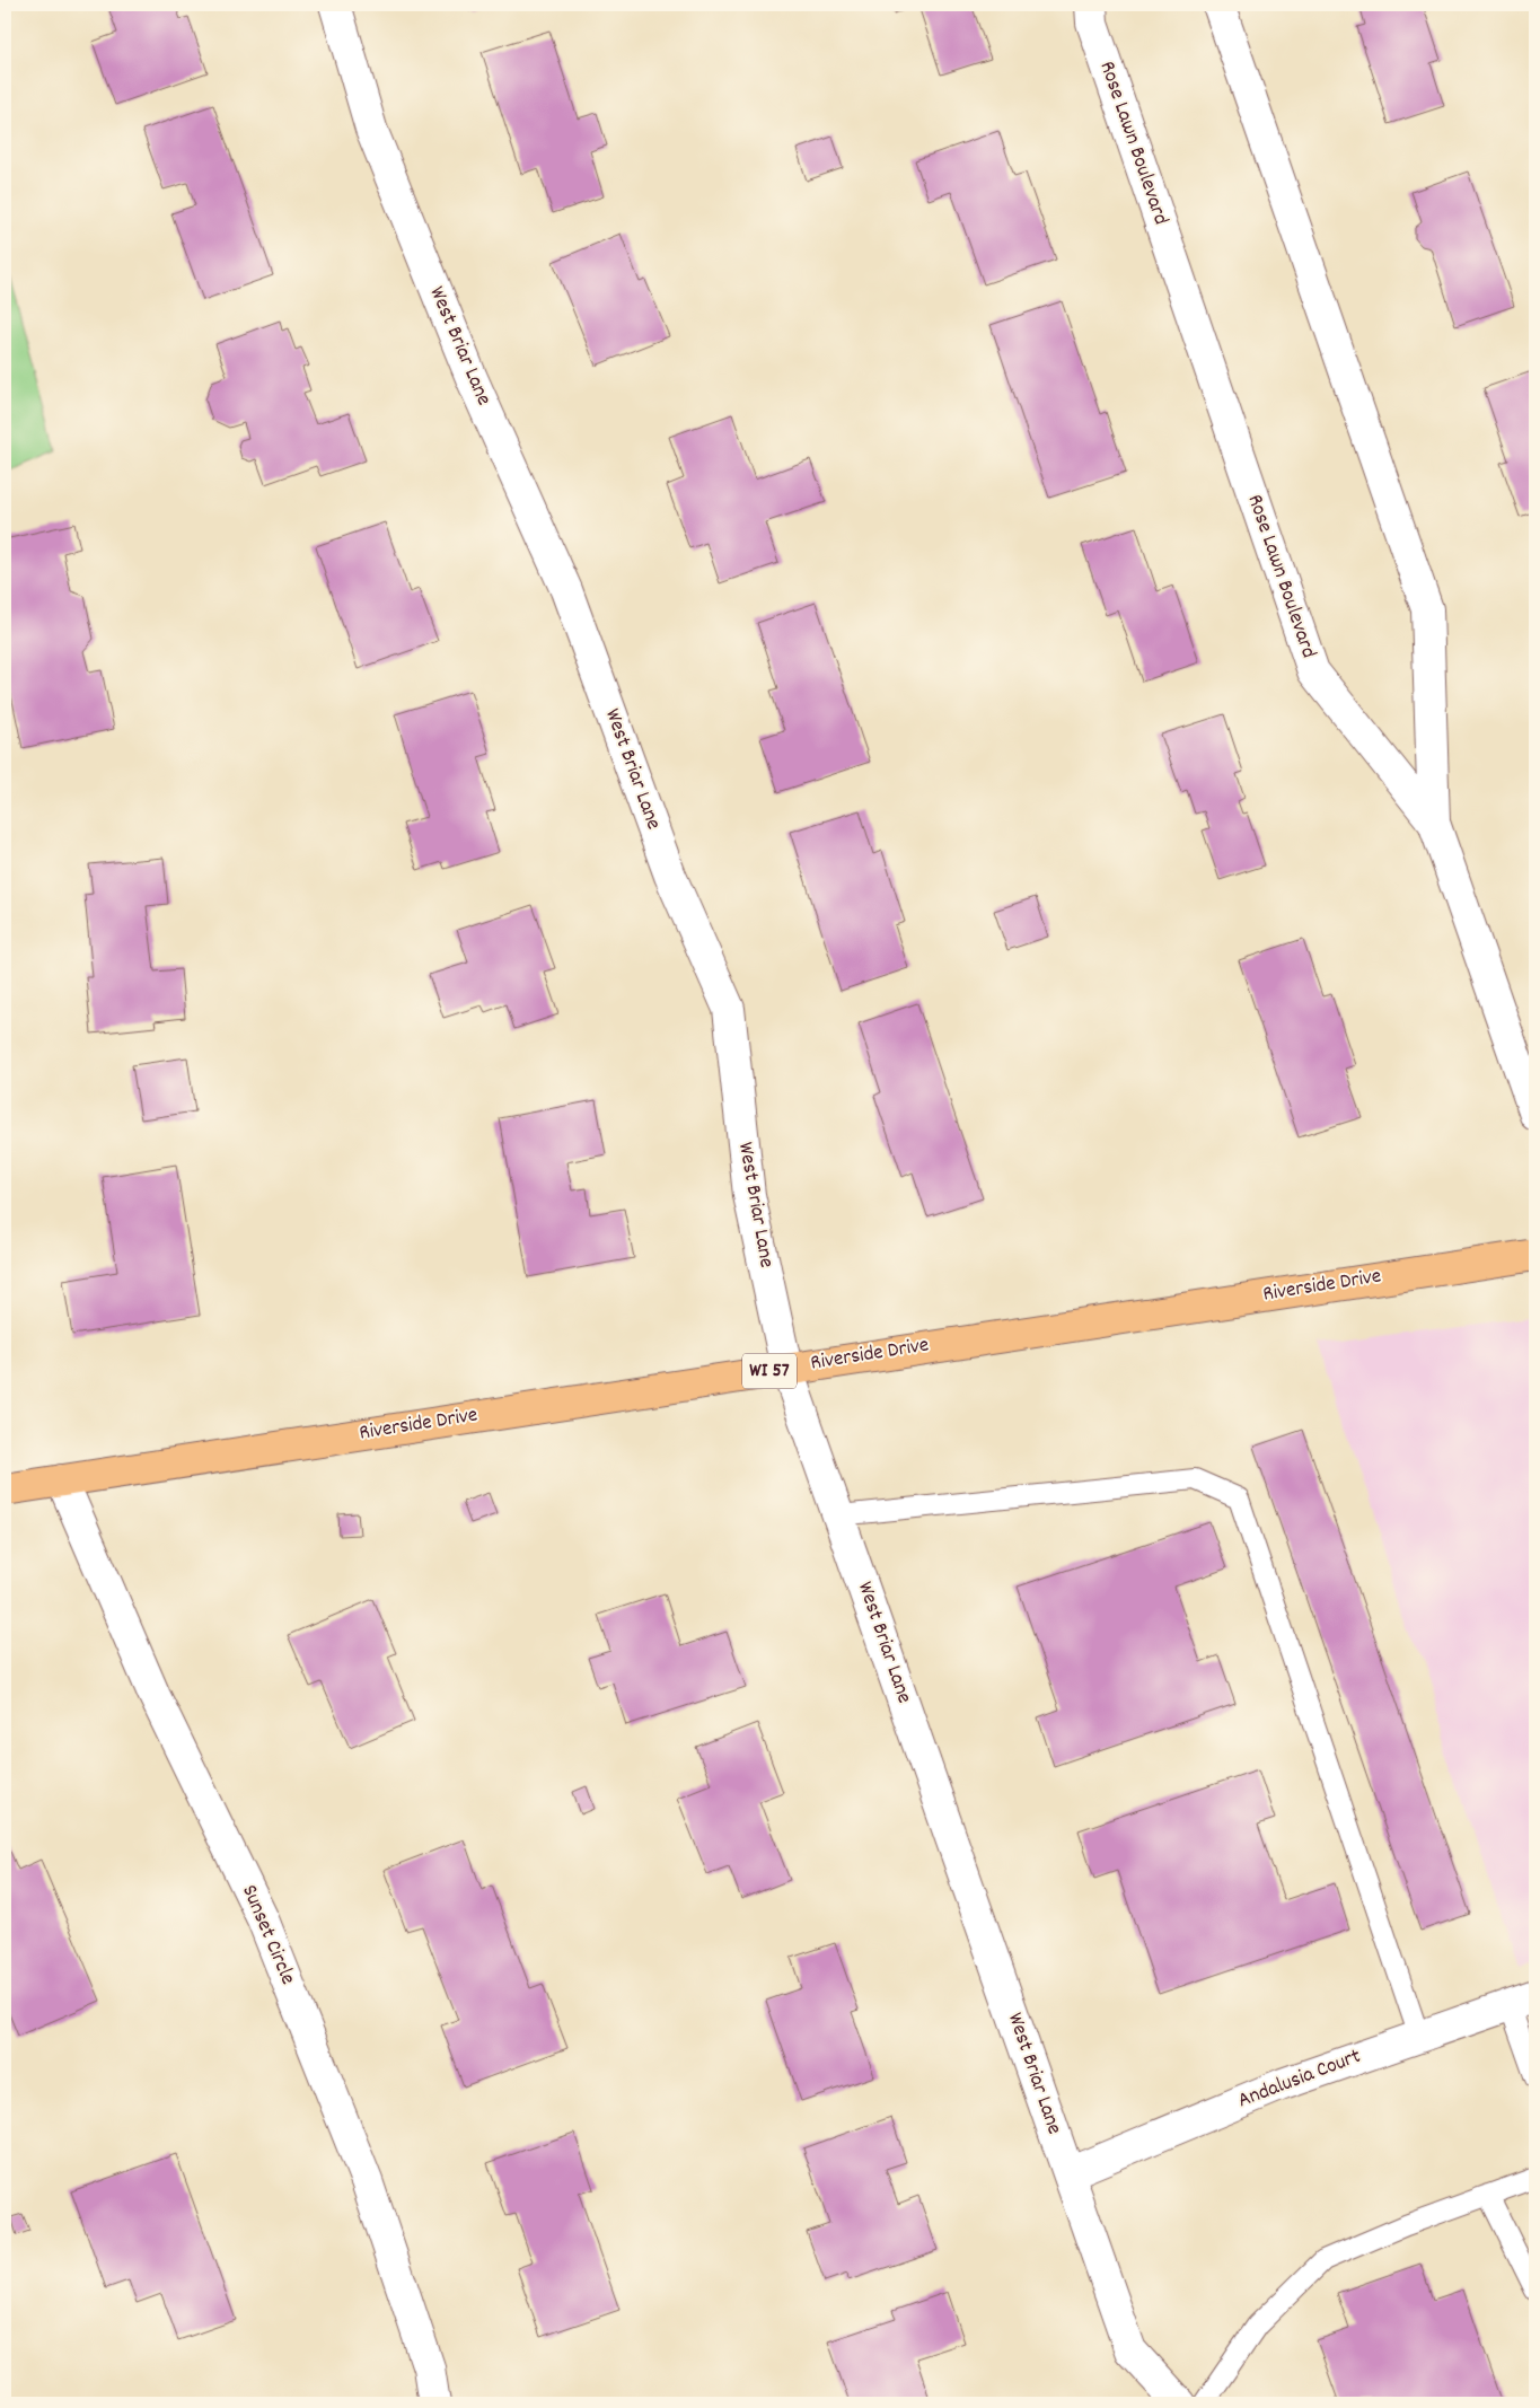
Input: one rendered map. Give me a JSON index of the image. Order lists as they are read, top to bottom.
{
  "streets": {
    "main road": ["Riverside Drive", "WI 57"],
    "street": [
      "Rose Lawn Boulevard",
      "West Briar Lane",
      "Sunset Circle",
      "Andalusia Court"
    ]
  },
  "crossings": [
    ["West Briar Lane", "Riverside Drive"],
    ["West Briar Lane", "Andalusia Court"],
    ["Riverside Drive", "Sunset Circle"]
  ]
}
